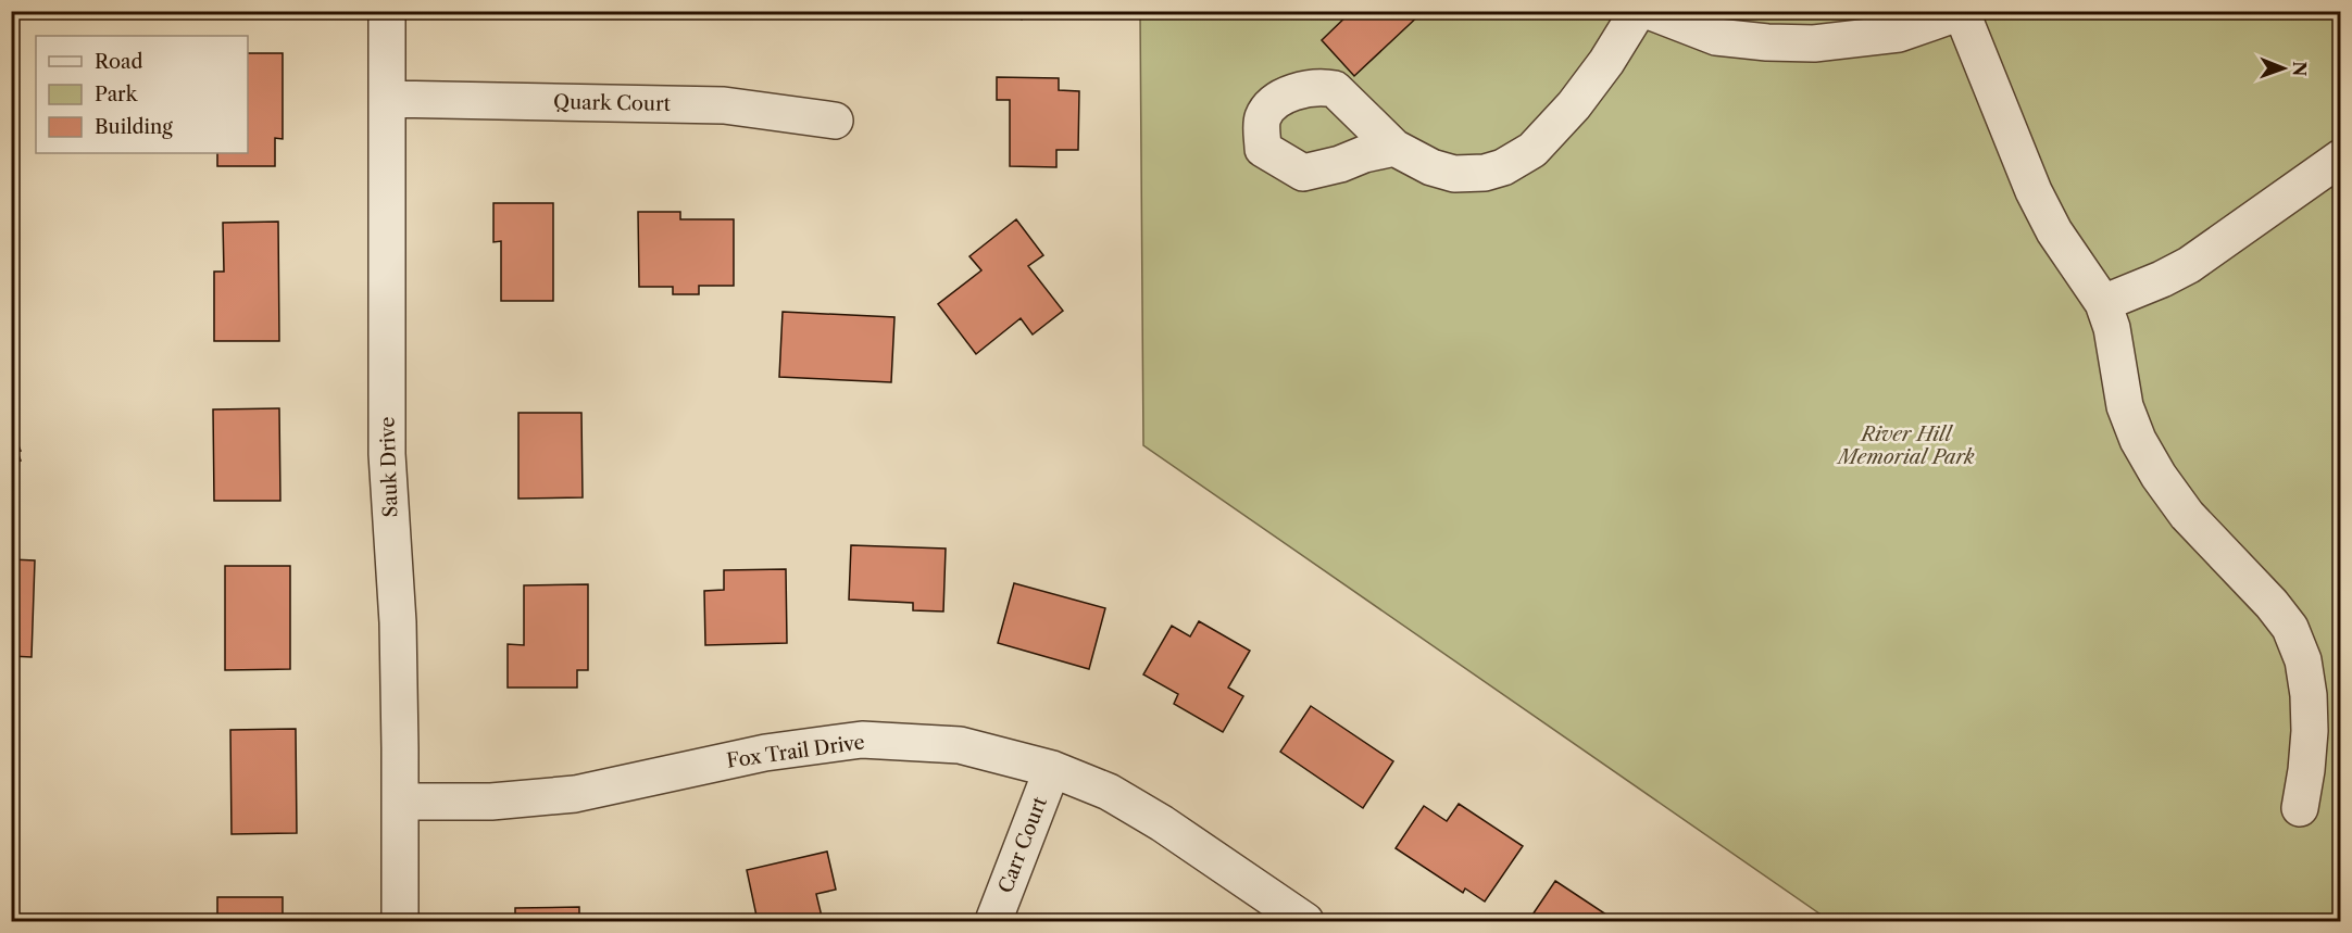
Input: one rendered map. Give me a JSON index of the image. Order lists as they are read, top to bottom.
{
  "streets": {
    "street": [
      "Quark Court",
      "Sauk Drive",
      "Fox Trail Drive",
      "Carr Court"
    ]
  },
  "crossings": [
    ["Quark Court", "Sauk Drive"],
    ["Sauk Drive", "Fox Trail Drive"],
    ["Fox Trail Drive", "Carr Court"]
  ],
  "parks": ["River Hill Memorial Park"],
  "legend": ["Road", "Park", "Building"],
  "north": "right"
}
